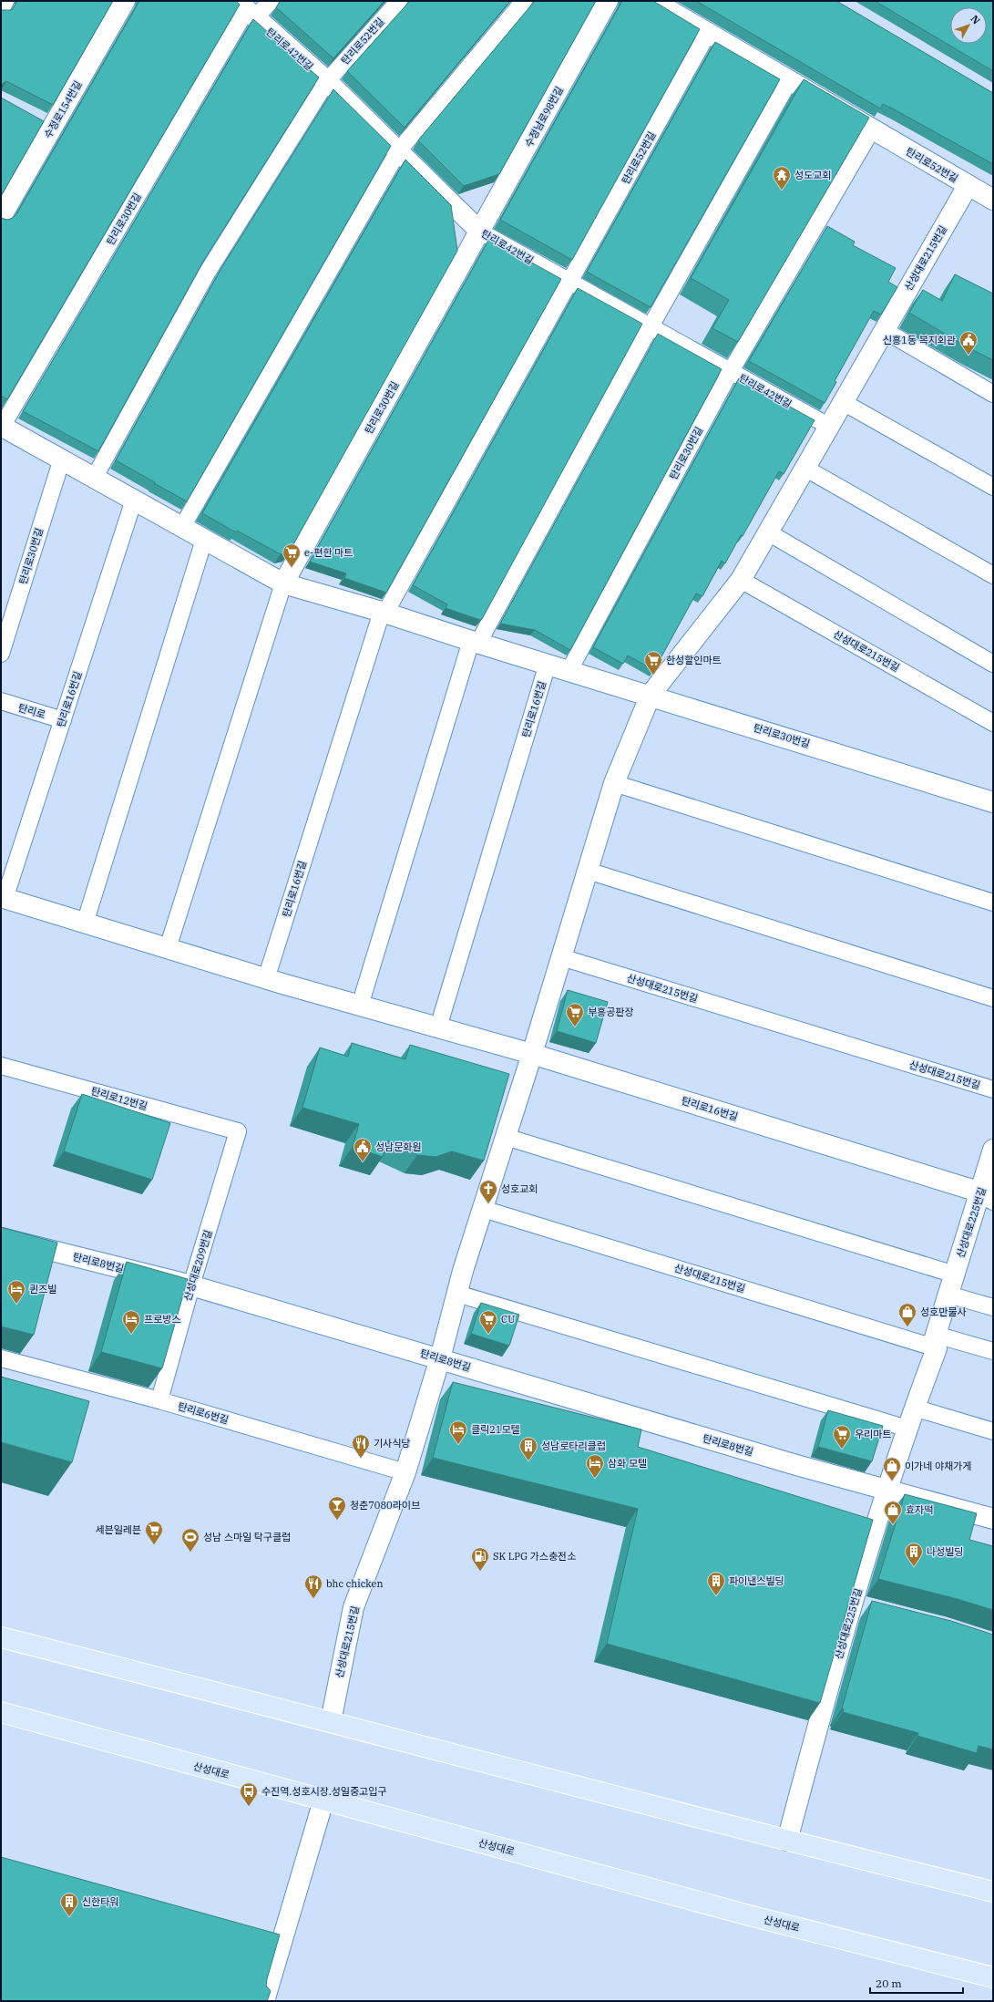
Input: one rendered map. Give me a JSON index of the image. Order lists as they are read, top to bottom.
{
  "streets": {
    "main road": ["산성대로"],
    "street": [
      "탄리로52번길",
      "탄리로42번길",
      "수정로154번길",
      "수정남로98번길",
      "탄리로30번길",
      "산성대로215번길",
      "탄리로16번길",
      "산성대로225번길",
      "탄리로8번길"
    ],
    "lane": [
      "탄리로",
      "탄리로12번길",
      "산성대로209번길",
      "탄리로6번길"
    ]
  },
  "crossings": [
    ["탄리로52번길", "탄리로42번길"],
    ["탄리로52번길", "산성대로215번길"],
    ["탄리로42번길", "수정남로98번길"],
    ["탄리로42번길", "탄리로30번길"],
    ["탄리로42번길", "산성대로215번길"],
    ["수정남로98번길", "탄리로30번길"],
    ["탄리로30번길", "산성대로215번길"],
    ["탄리로30번길", "탄리로16번길"],
    ["산성대로215번길", "탄리로16번길"],
    ["산성대로215번길", "산성대로225번길"],
    ["산성대로215번길", "탄리로8번길"],
    ["산성대로215번길", "탄리로6번길"],
    ["탄리로16번길", "탄리로"],
    ["탄리로16번길", "산성대로225번길"],
    ["탄리로12번길", "산성대로209번길"],
    ["산성대로225번길", "탄리로8번길"],
    ["탄리로8번길", "산성대로209번길"],
    ["산성대로209번길", "탄리로6번길"]
  ],
  "places": {
    "temple": ["성도교회"],
    "public building": ["신흥1동 복지회관", "성남문화원"],
    "supermarket": [
      "e-편한 마트",
      "한성할인마트",
      "부흥공판장",
      "CU",
      "우리마트",
      "세븐일레븐"
    ],
    "church": ["성호교회"],
    "hotel": [
      "퀸즈빌",
      "프로방스",
      "클릭21모텔",
      "삼화 모텔"
    ],
    "shop": ["성호만물사", "이가네 야채가게", "효자떡"],
    "restaurant": ["기사식당", "bhc chicken"],
    "building": [
      "성남로타리클럽",
      "나성빌딩",
      "파이낸스빌딩",
      "신한타워"
    ],
    "bar": ["청춘7080라이브"],
    "sports": ["성남 스마일 탁구클럽"],
    "fuel station": ["SK LPG 가스충전소"],
    "bus stop": ["수진역.성호시장.성일중고입구"]
  },
  "scale_bar": "20 m",
  "north": "top right"
}
